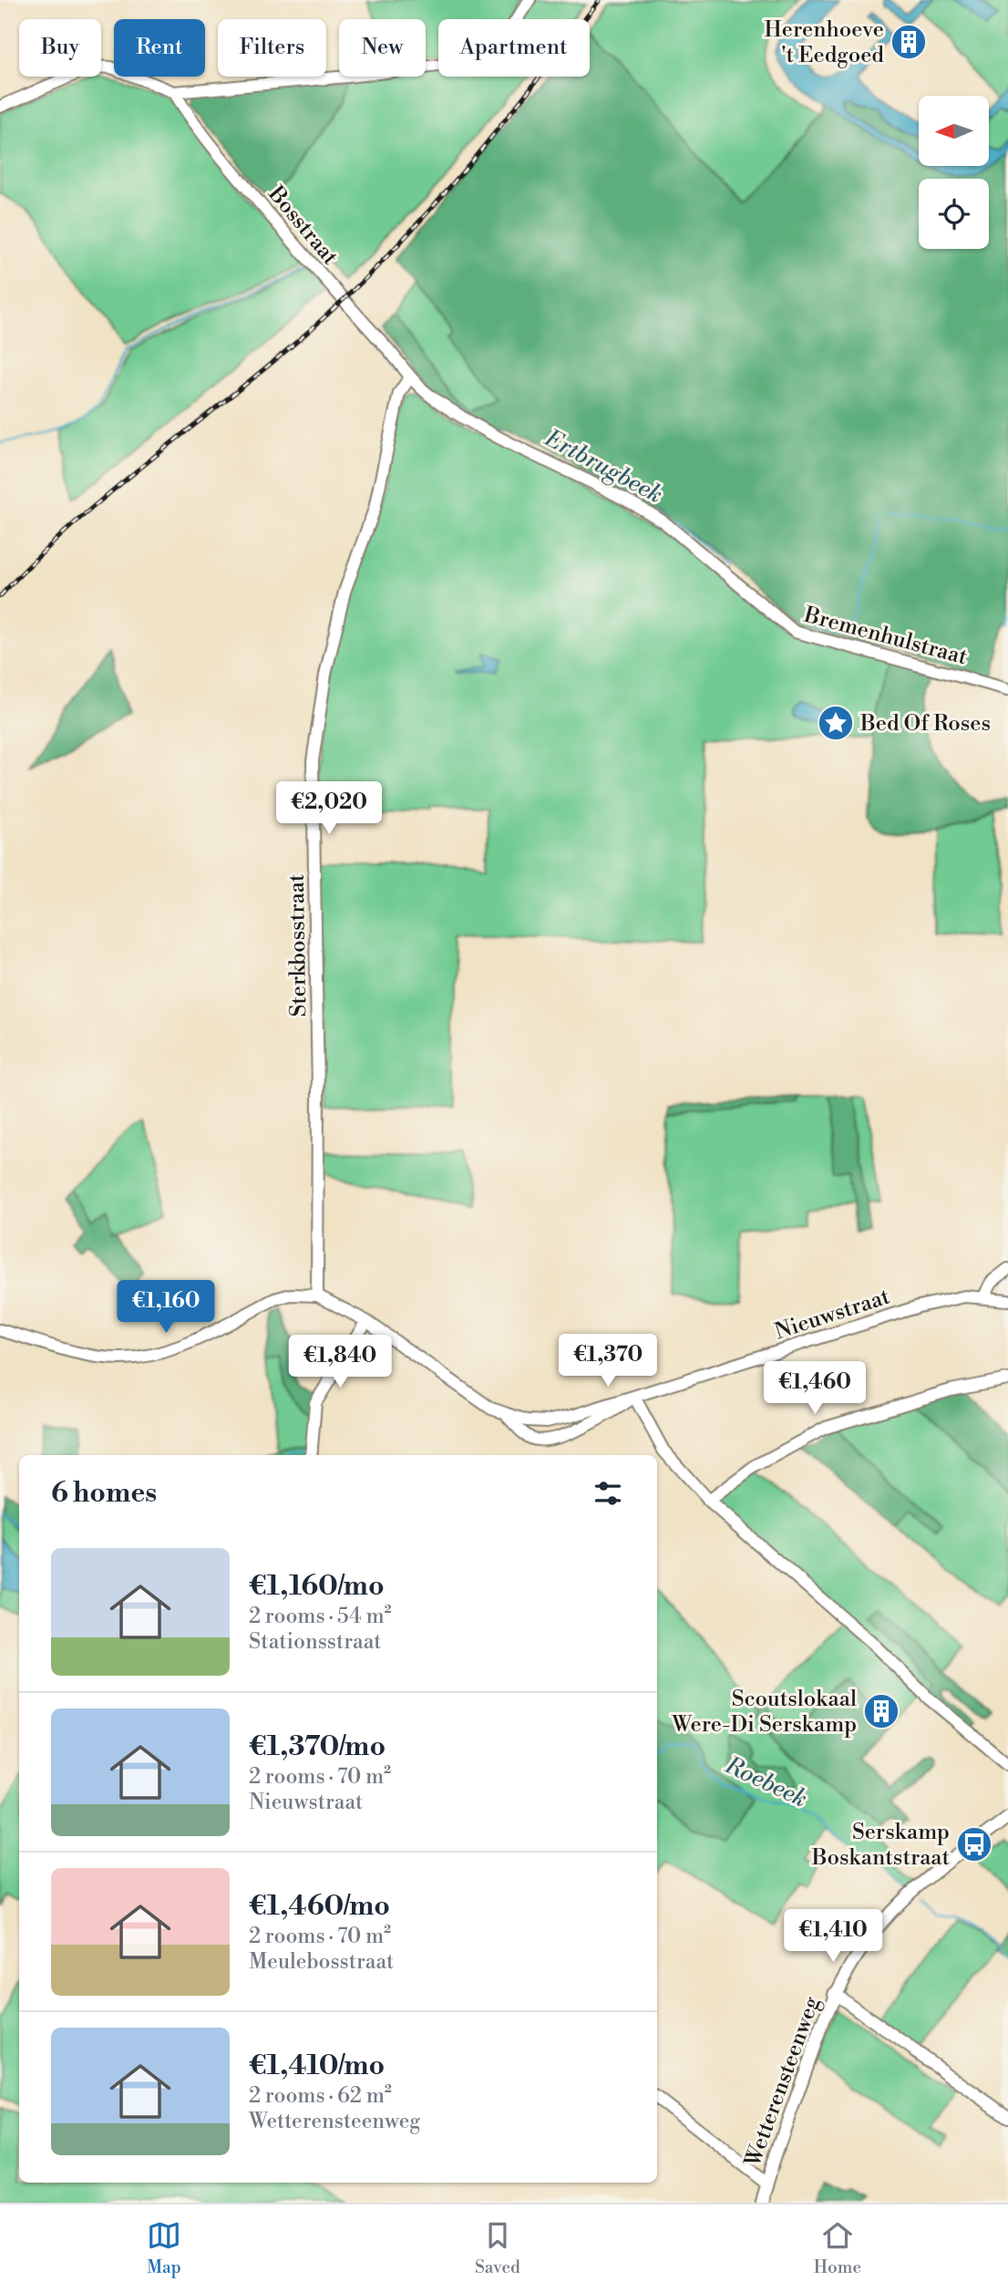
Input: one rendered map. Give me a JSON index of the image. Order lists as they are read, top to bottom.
{
  "streets": {
    "street": [
      "Bosstraat",
      "Bremenhulstraat",
      "Sterkbosstraat",
      "Nieuwstraat",
      "Wetterensteenweg"
    ]
  },
  "crossings": [
    ["Bosstraat", "Bremenhulstraat"],
    ["Bosstraat", "Sterkbosstraat"],
    ["Bremenhulstraat", "Sterkbosstraat"],
    ["Sterkbosstraat", "Nieuwstraat"]
  ],
  "water": ["Ertbrugbeek", "Roebeek"],
  "places": {
    "building": ["Herenhoeve 't Eedgoed", "Scoutslokaal Were-Di Serskamp"],
    "place": ["Bed Of Roses"],
    "bus stop": ["Serskamp Boskantstraat"]
  },
  "north": "left",
  "page": {
    "chip": [
      "Buy",
      "Rent",
      "Filters",
      "New",
      "Apartment"
    ],
    "price": [
      "€2,020",
      "€1,160",
      "€1,370",
      "€1,840",
      "€1,460",
      "€1,410"
    ],
    "heading": "6 homes",
    "list": [
      {
        "name": "€1,160/mo",
        "note": "2 rooms · 54 m² · Stationsstraat"
      },
      {
        "name": "€1,370/mo",
        "note": "2 rooms · 70 m² · Nieuwstraat"
      },
      {
        "name": "€1,460/mo",
        "note": "2 rooms · 70 m² · Meulebosstraat"
      },
      {
        "name": "€1,410/mo",
        "note": "2 rooms · 62 m² · Wetterensteenweg"
      }
    ],
    "tabs": ["Map", "Saved", "Home"]
  }
}
